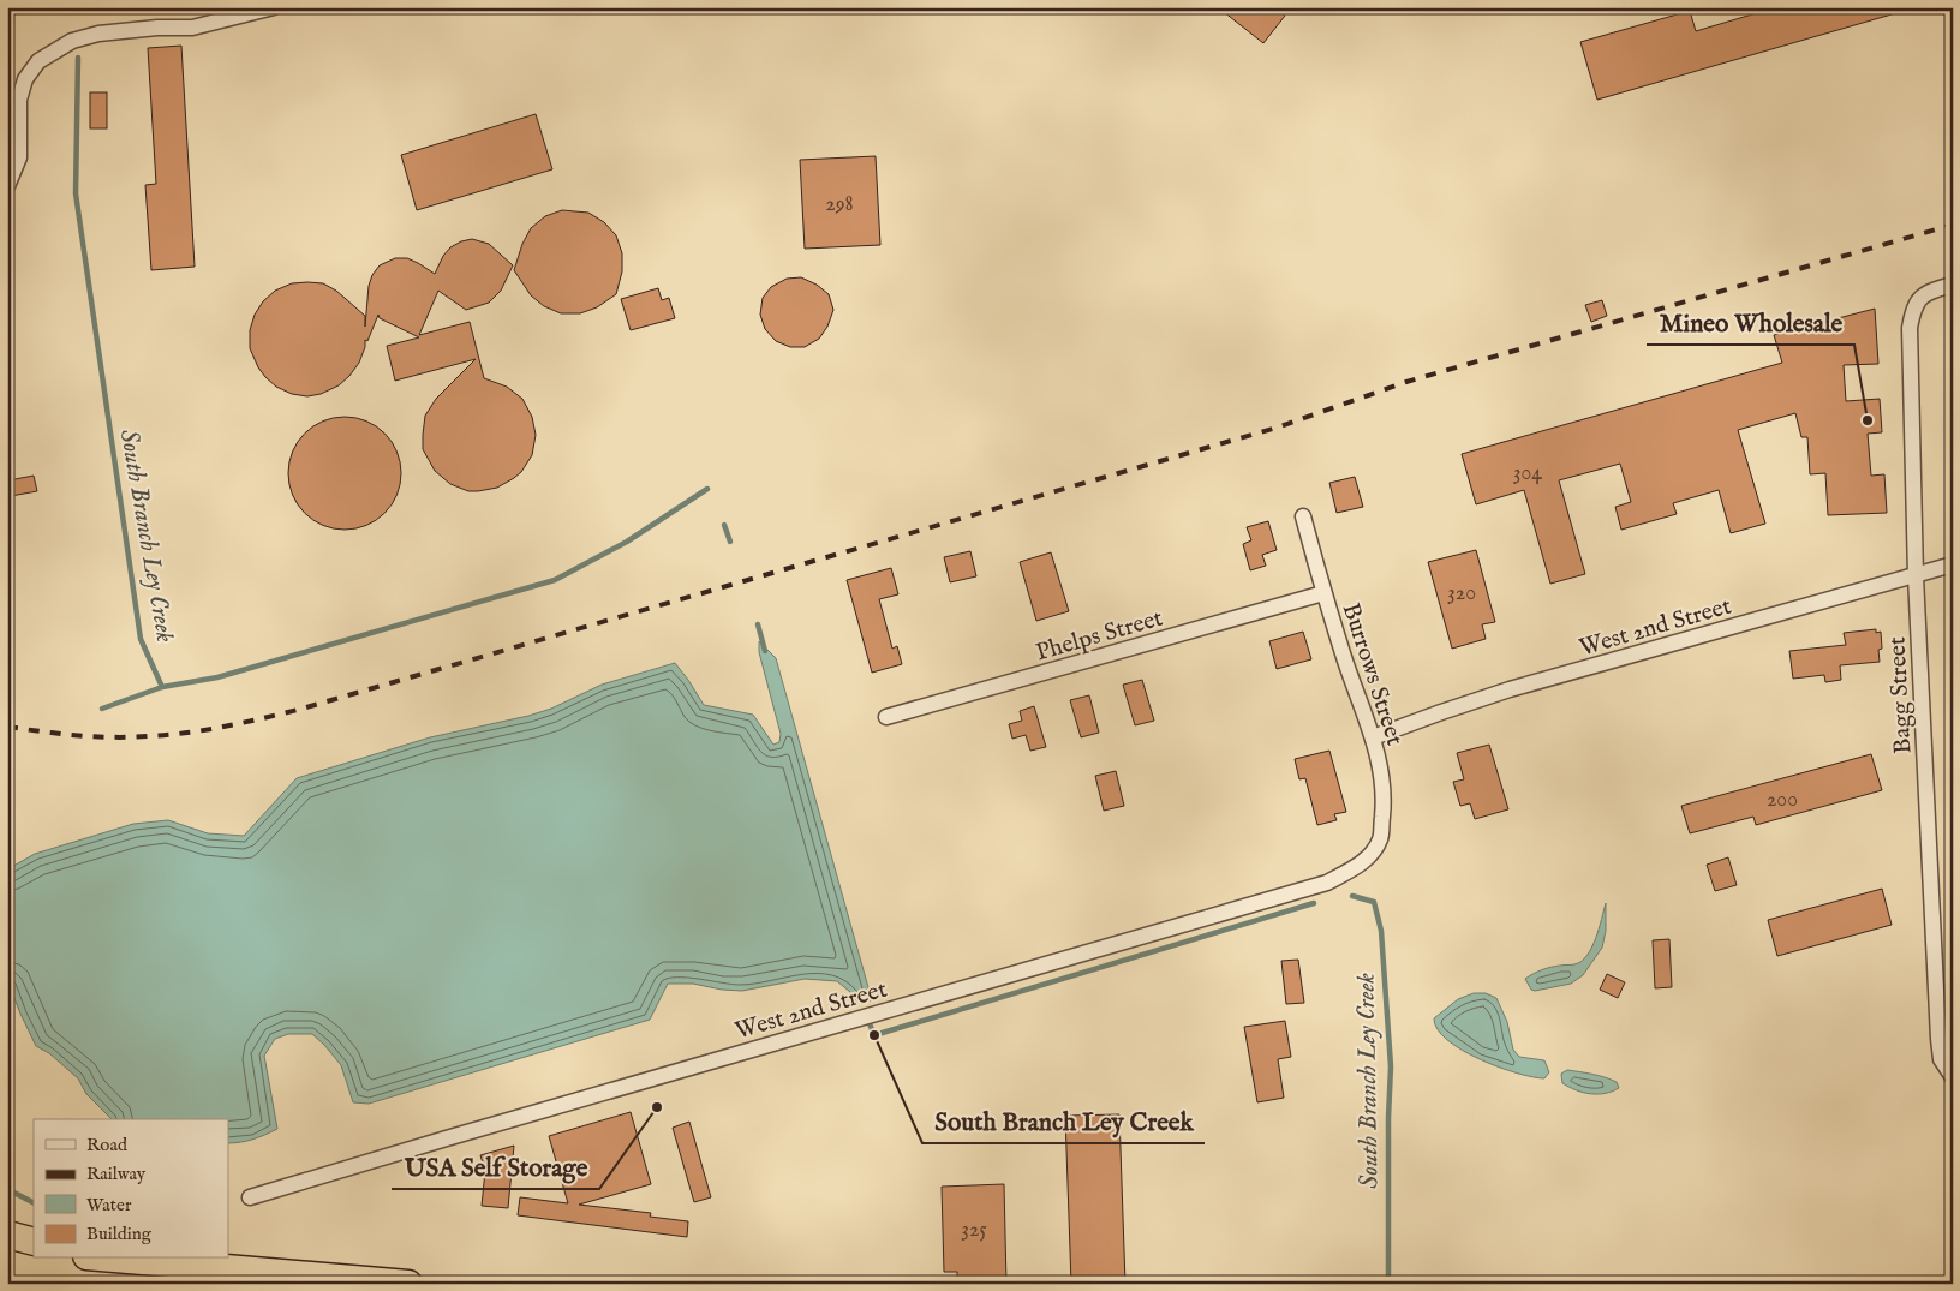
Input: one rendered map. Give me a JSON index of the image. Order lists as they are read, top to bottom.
{
  "streets": {
    "street": [
      "West 2nd Street",
      "Phelps Street",
      "Burrows Street",
      "Bagg Street"
    ]
  },
  "crossings": [
    ["West 2nd Street", "Burrows Street"],
    ["West 2nd Street", "Bagg Street"],
    ["Phelps Street", "Burrows Street"]
  ],
  "water": ["South Branch Ley Creek"],
  "places": ["Mineo Wholesale", "South Branch Ley Creek", "USA Self Storage"],
  "house_numbers": [
    "298",
    "304",
    "320",
    "200",
    "325"
  ],
  "legend": [
    "Road",
    "Railway",
    "Water",
    "Building"
  ]
}
